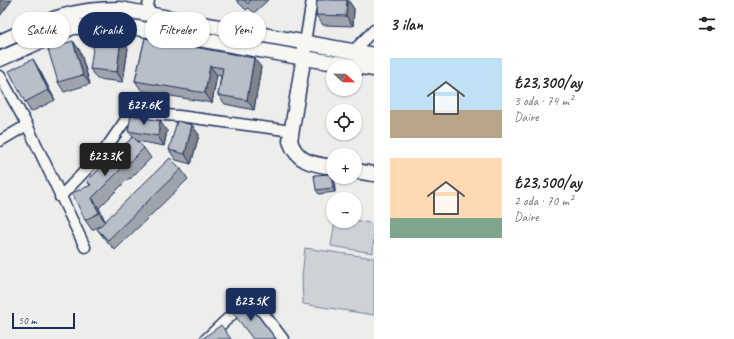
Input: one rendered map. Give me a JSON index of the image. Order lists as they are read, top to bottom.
{
  "scale_bar": "50 m",
  "north": "right",
  "page": {
    "heading": "3 ilan",
    "chip": [
      "Satılık",
      "Kiralık",
      "Filtreler",
      "Yeni"
    ],
    "list": [
      {
        "name": "₺23,300/ay",
        "note": "3 oda · 74 m² · Daire"
      },
      {
        "name": "₺23,500/ay",
        "note": "2 oda · 70 m² · Daire"
      }
    ],
    "map_buttons": ["+", "−"],
    "price": ["₺27.6K", "₺23.3K", "₺23.5K"],
    "scale": "50 m"
  }
}
